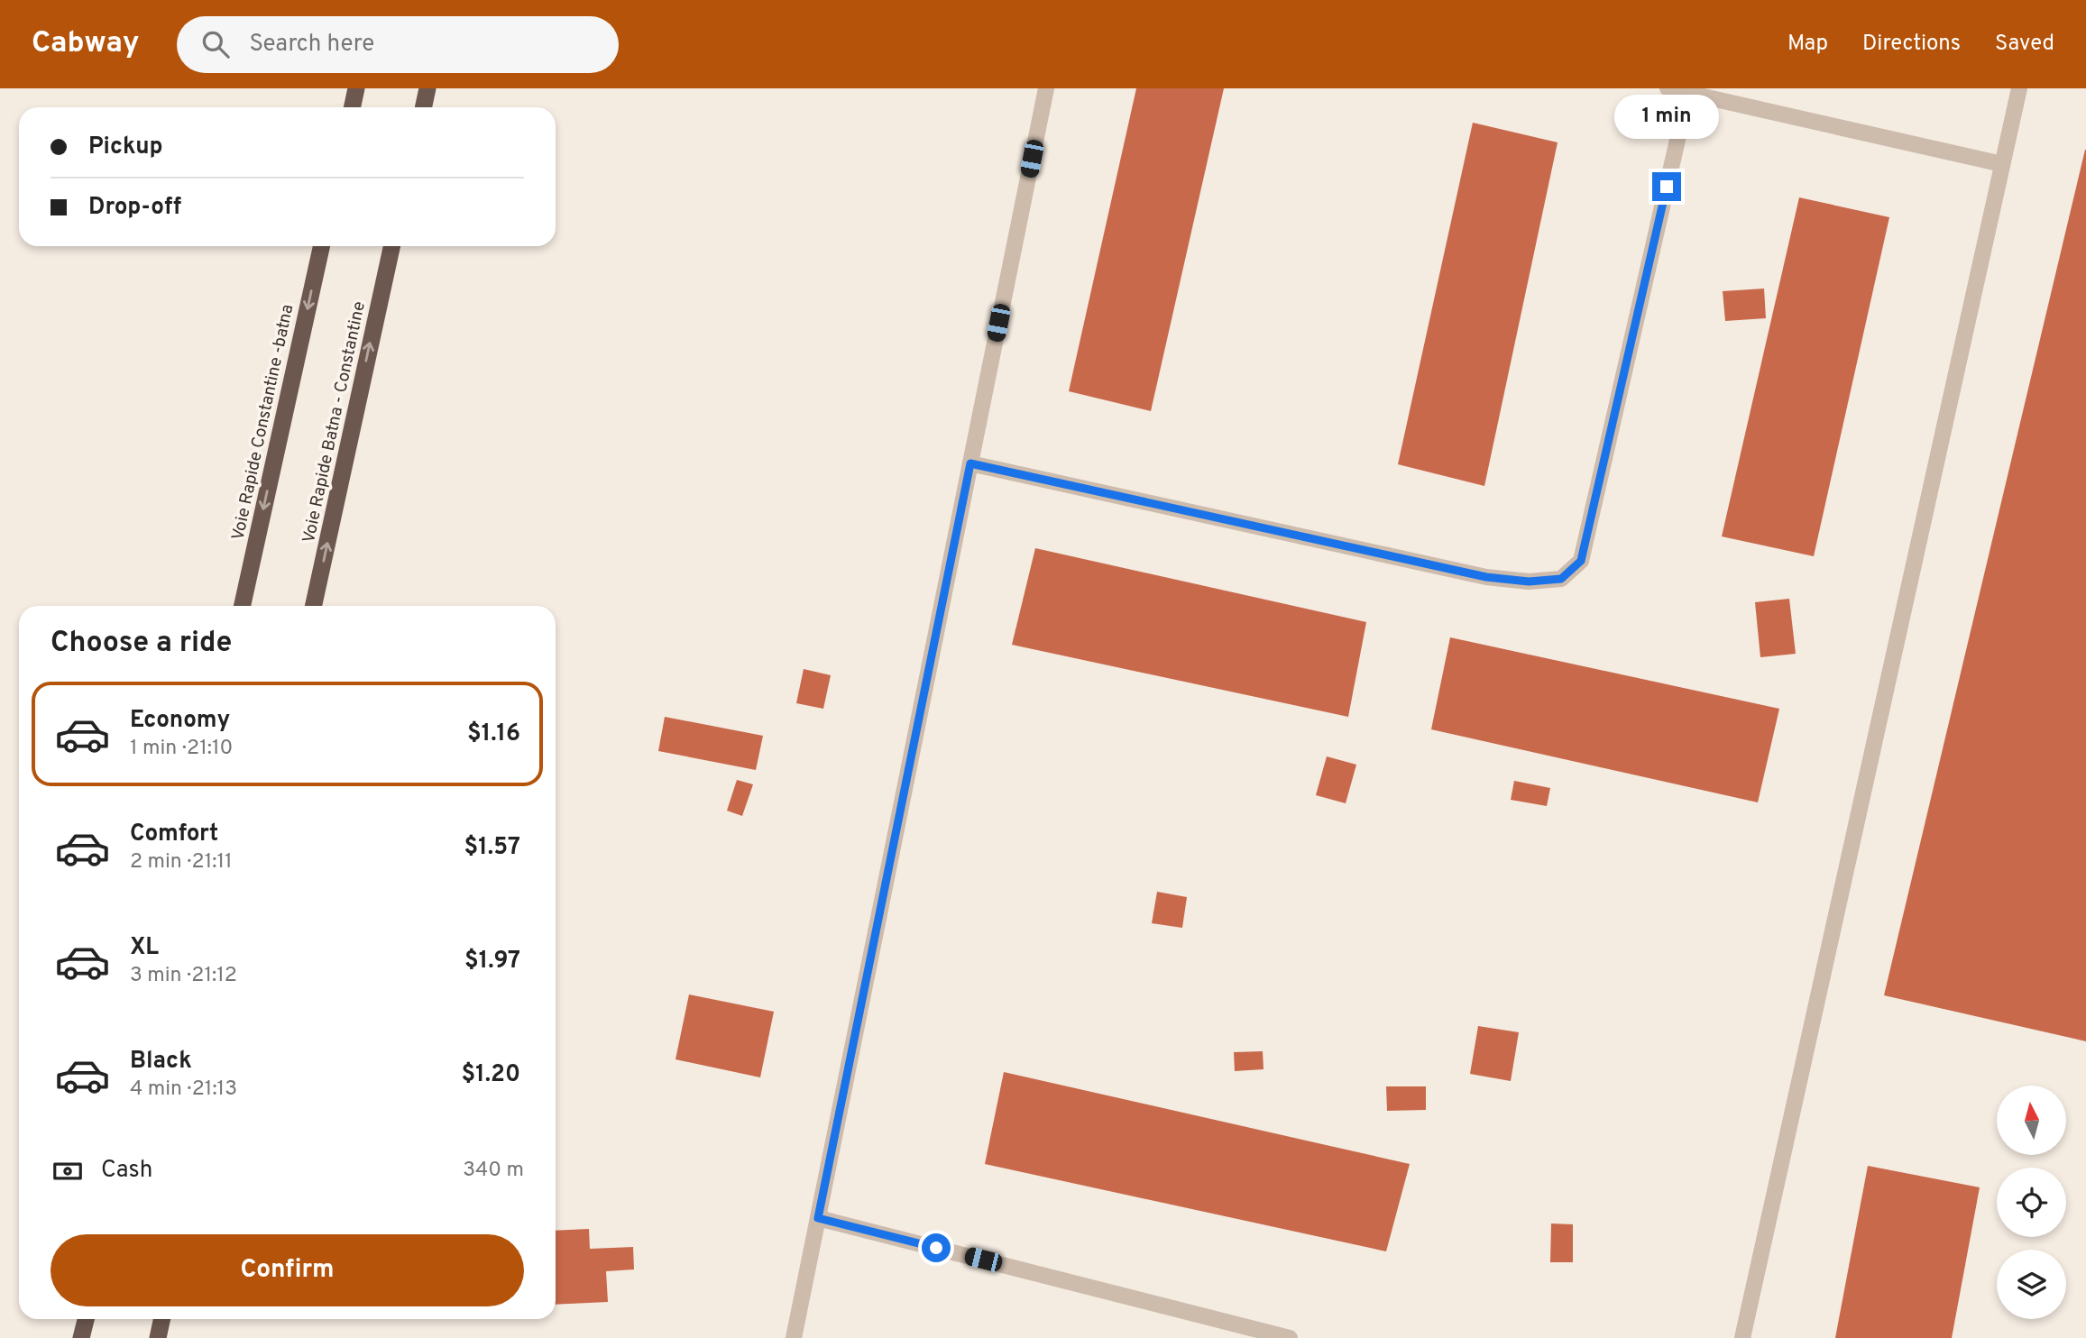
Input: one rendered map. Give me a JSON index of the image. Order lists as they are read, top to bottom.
{
  "streets": {
    "highway": ["Voie Rapide Constantine -batna", "Voie Rapide Batna - Constantine"]
  },
  "one_way": ["Voie Rapide Constantine -batna", "Voie Rapide Batna - Constantine"],
  "north": "top",
  "page": {
    "header": "Cabway",
    "search": "Search here",
    "nav": ["Map", "Directions", "Saved"],
    "bubble": "1 min",
    "banner": ["Pickup", "Drop-off"],
    "heading": "Choose a ride",
    "list": [
      {
        "name": "Economy",
        "note": "1 min · 21:10",
        "value": "$1.16"
      },
      {
        "name": "Comfort",
        "note": "2 min · 21:11",
        "value": "$1.57"
      },
      {
        "name": "XL",
        "note": "3 min · 21:12",
        "value": "$1.97"
      },
      {
        "name": "Black",
        "note": "4 min · 21:13",
        "value": "$1.20"
      }
    ],
    "pay": ["Cash", "340 m"],
    "buttons": "Confirm"
  }
}
